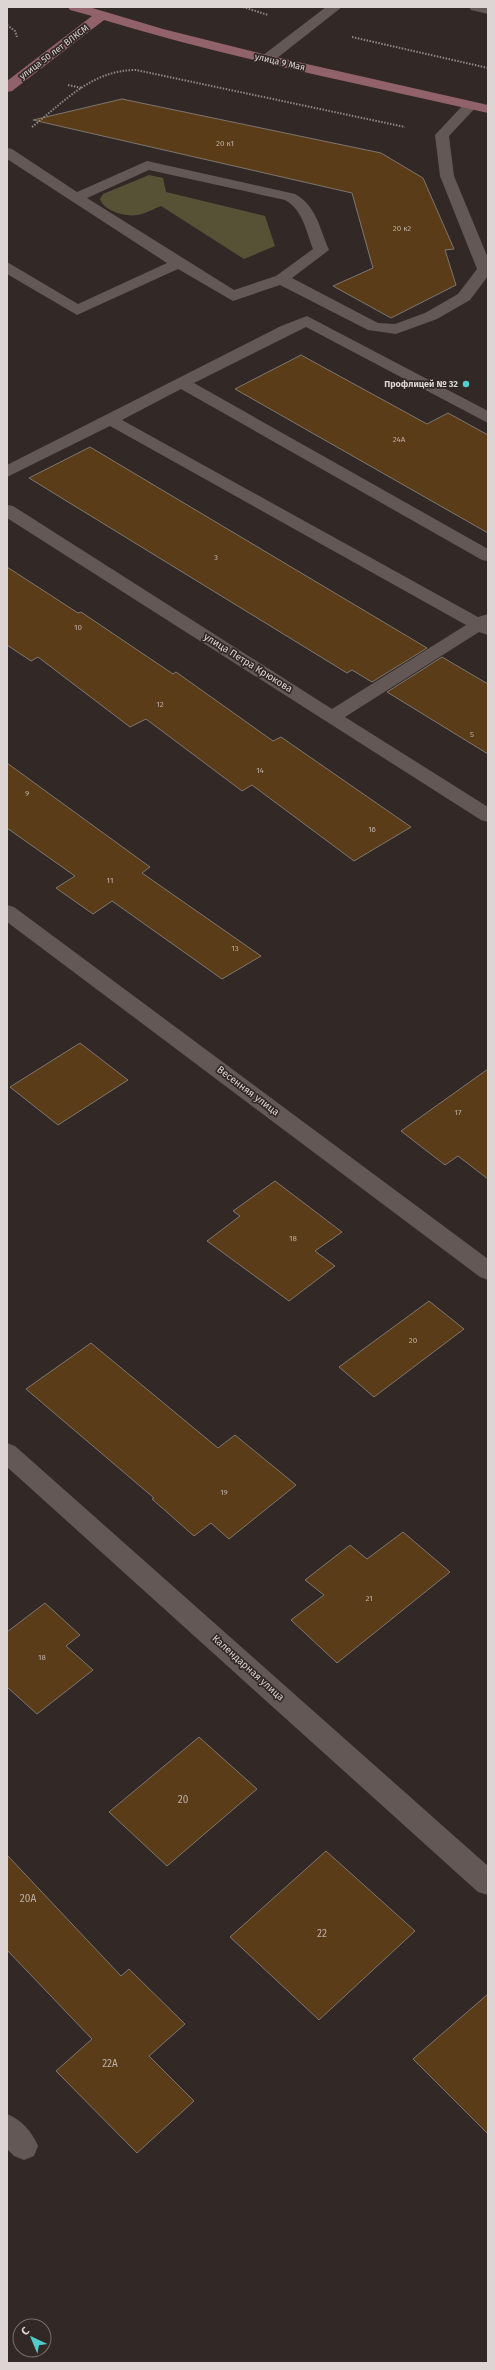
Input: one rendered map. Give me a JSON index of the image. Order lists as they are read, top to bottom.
{
  "streets": {
    "main road": ["улица 50 лет ВЛКСМ", "улица 9 Мая"],
    "street": ["улица Петра Крюкова", "Весенняя улица", "Календарная улица"]
  },
  "crossings": [
    ["улица 50 лет ВЛКСМ", "улица 9 Мая"]
  ],
  "places": ["Профлицей № 32"],
  "house_numbers": [
    "20 к1",
    "20 к2",
    "24А",
    "3",
    "10",
    "12",
    "5",
    "14",
    "9",
    "16",
    "11",
    "13",
    "17",
    "18",
    "20",
    "19",
    "21",
    "18",
    "20",
    "20А",
    "22",
    "22А"
  ],
  "north": "top left"
}
